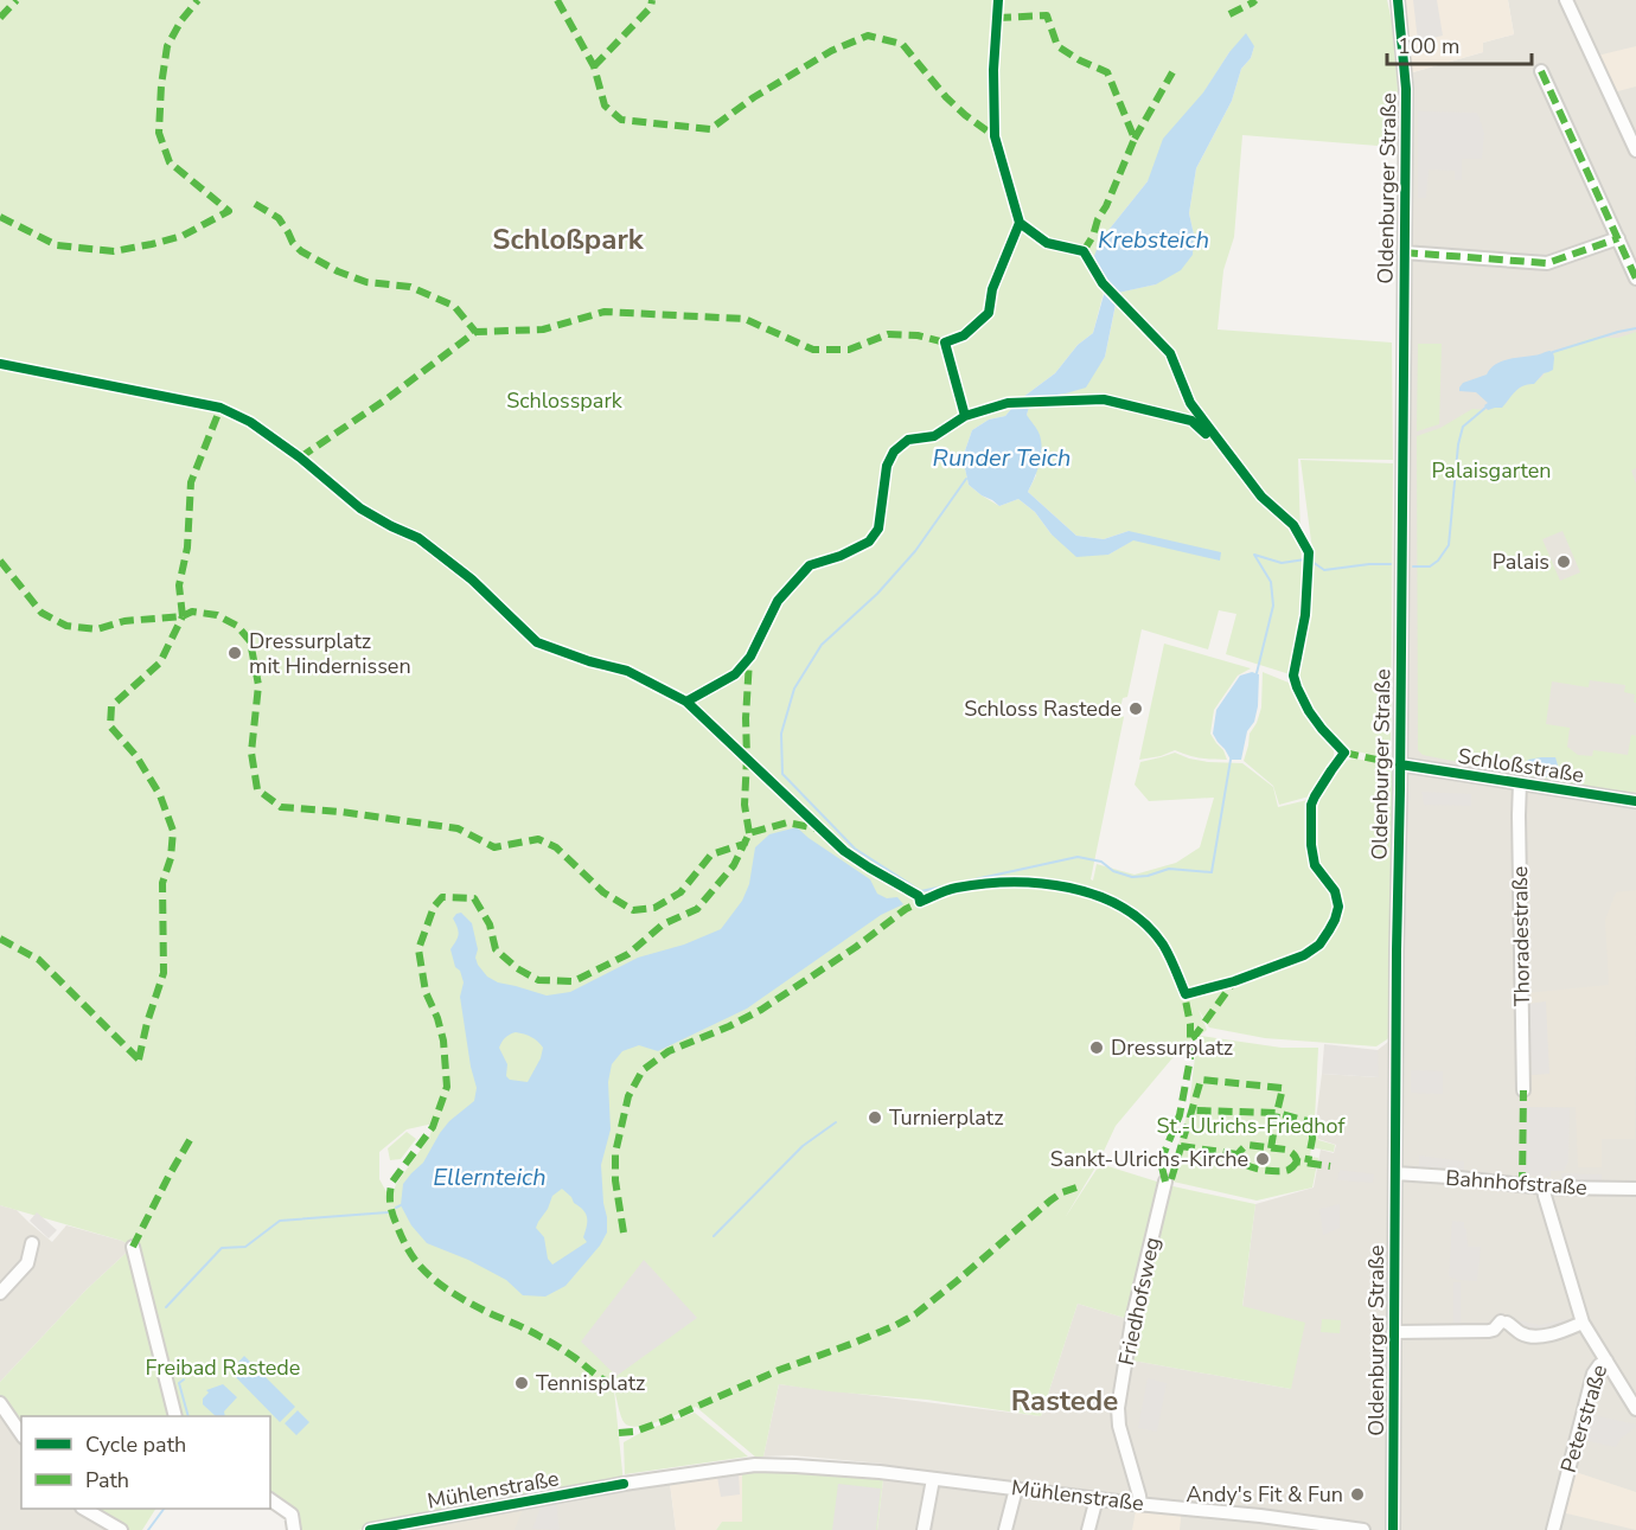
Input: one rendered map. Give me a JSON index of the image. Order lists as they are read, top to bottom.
{
  "streets": {
    "street": [
      "Oldenburger Straße",
      "Schloßstraße",
      "Thoradestraße",
      "Bahnhofstraße",
      "Friedhofsweg",
      "Peterstraße",
      "Mühlenstraße"
    ]
  },
  "crossings": [
    ["Oldenburger Straße", "Schloßstraße"],
    ["Oldenburger Straße", "Bahnhofstraße"],
    ["Schloßstraße", "Thoradestraße"],
    ["Bahnhofstraße", "Peterstraße"],
    ["Friedhofsweg", "Mühlenstraße"]
  ],
  "districts": ["Schloßpark", "Rastede"],
  "water": ["Krebsteich", "Runder Teich", "Ellernteich"],
  "parks": [
    "Schlosspark",
    "Palaisgarten",
    "St.-Ulrichs-Friedhof",
    "Freibad Rastede"
  ],
  "places": [
    "Palais",
    "Dressurplatz mit Hindernissen",
    "Schloss Rastede",
    "Dressurplatz",
    "Turnierplatz",
    "Sankt-Ulrichs-Kirche",
    "Tennisplatz",
    "Andy's Fit & Fun"
  ],
  "legend": ["Cycle path", "Path"],
  "scale_bar": "100 m"
}
